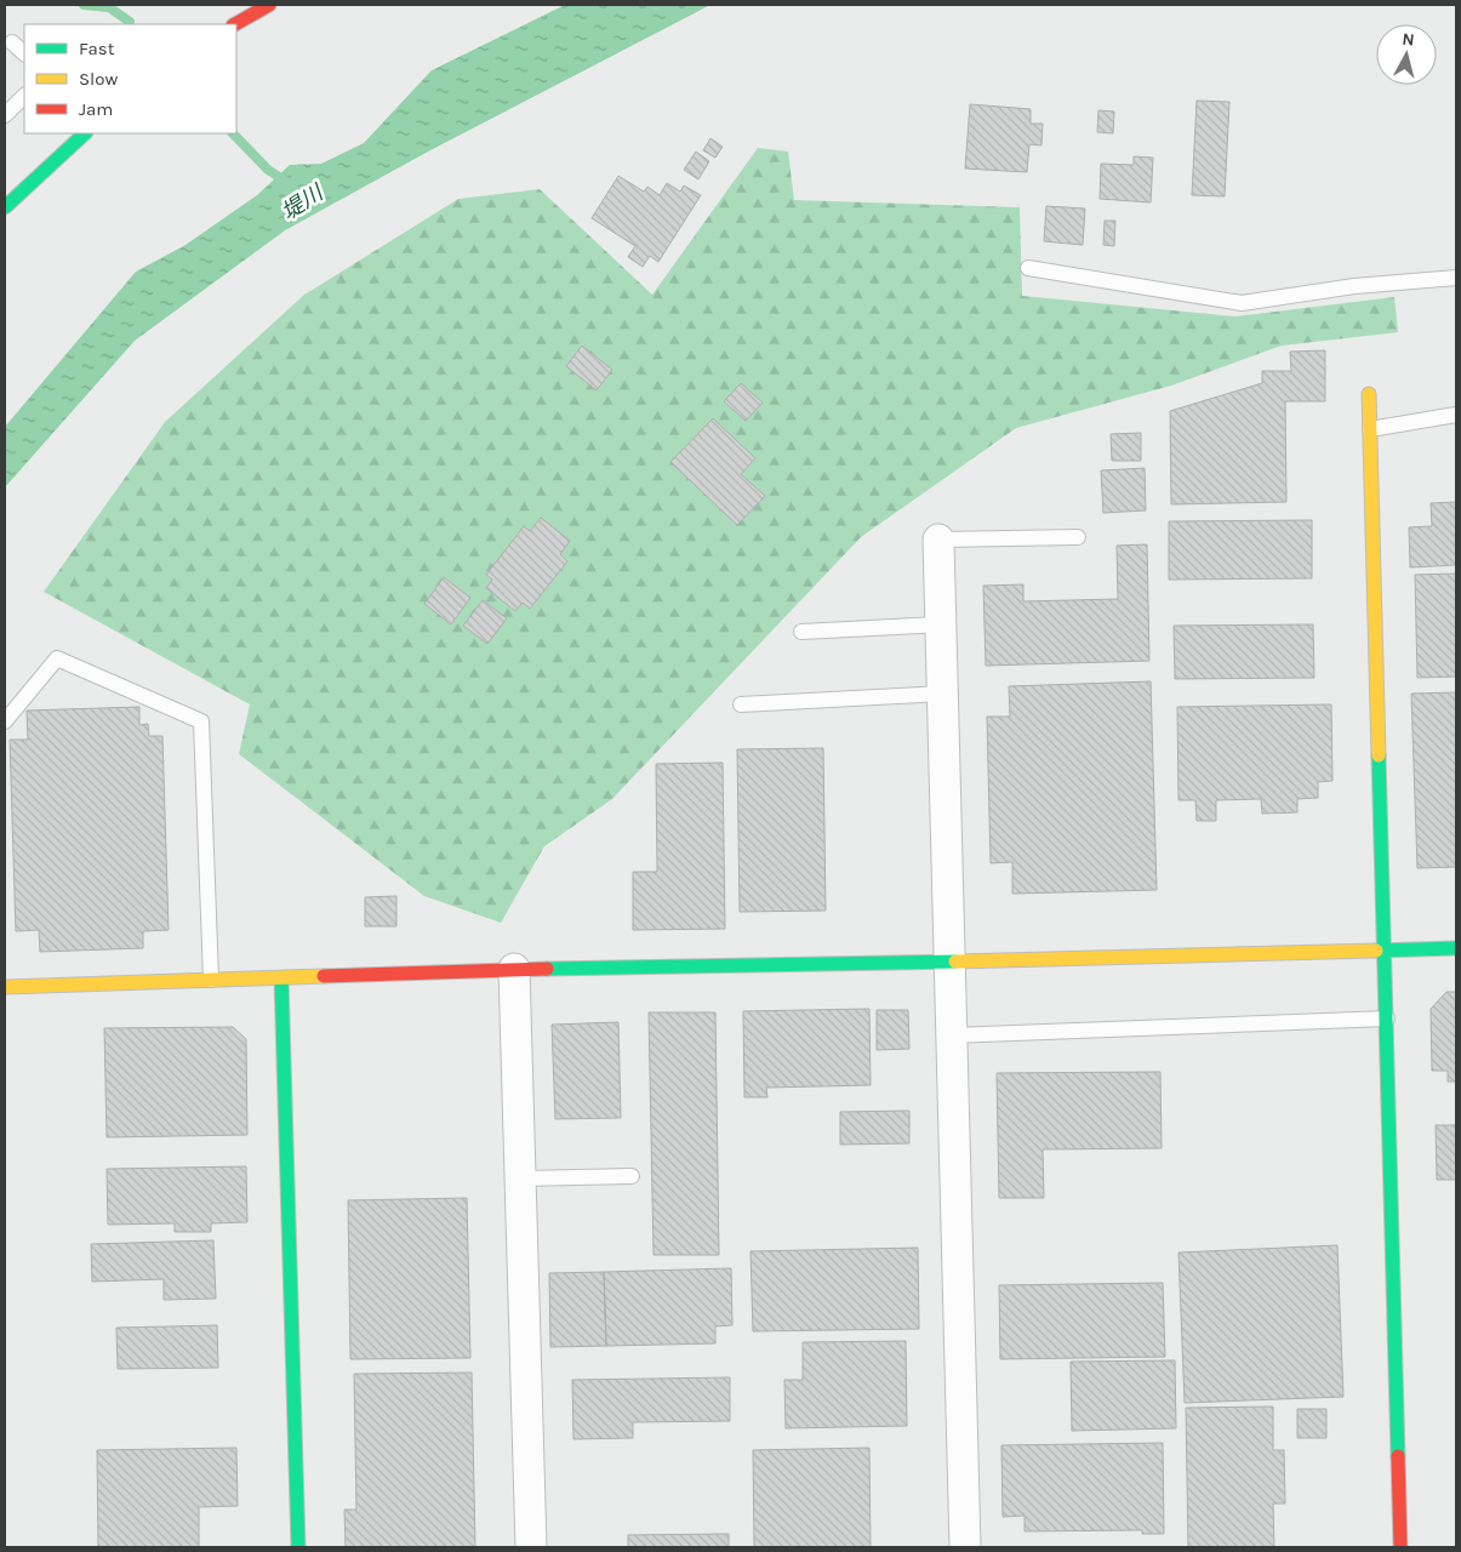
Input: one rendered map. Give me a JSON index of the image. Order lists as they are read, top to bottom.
{
  "water": ["堤川"],
  "legend": ["Fast", "Slow", "Jam"],
  "north": "top"
}
